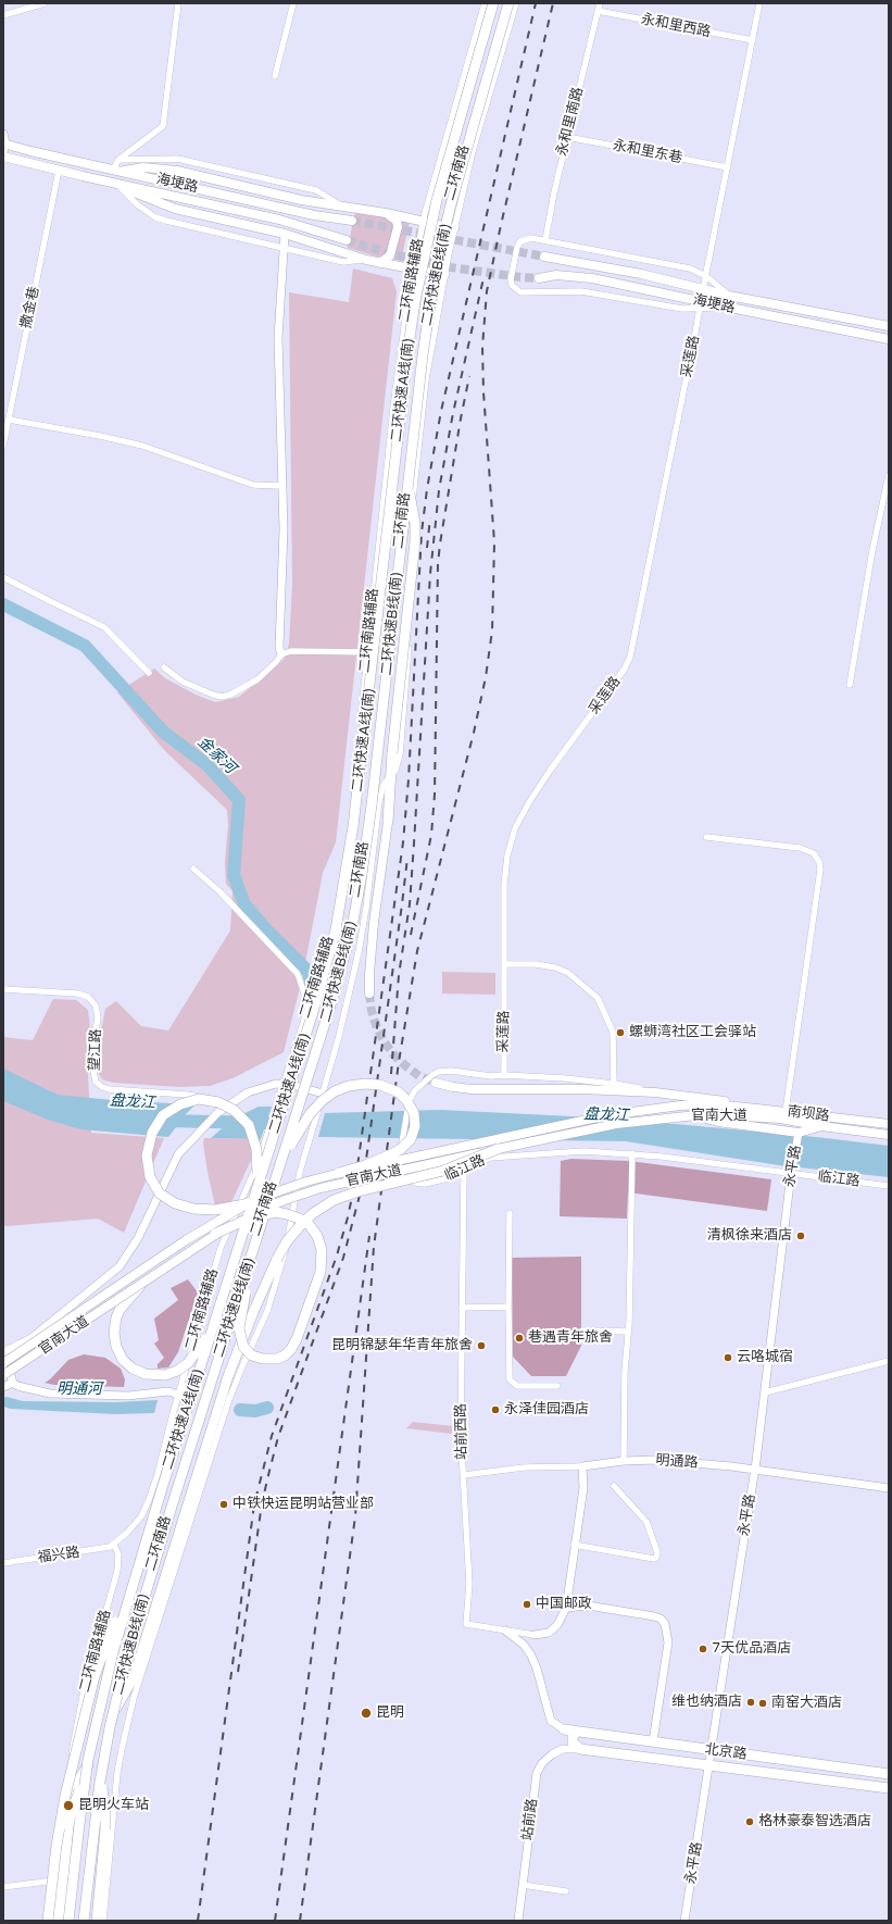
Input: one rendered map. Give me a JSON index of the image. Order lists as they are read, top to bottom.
{
  "streets": {
    "main road": [
      "二环南路",
      "海埂路",
      "二环快速B线(南)",
      "二环快速A线(南)",
      "南坝路",
      "官南大道",
      "永平路",
      "北京路"
    ],
    "street": [
      "永和里西路",
      "永和里南路",
      "永和里东巷",
      "二环南路辅路",
      "撒金巷",
      "采莲路",
      "望江路",
      "临江路",
      "站前西路",
      "明通路",
      "福兴路",
      "站前路"
    ]
  },
  "crossings": [
    ["永和里西路", "永和里南路"],
    ["永和里南路", "永和里东巷"],
    ["二环南路", "二环快速B线(南)"],
    ["二环南路", "二环南路辅路"],
    ["二环南路", "二环快速A线(南)"],
    ["海埂路", "撒金巷"],
    ["海埂路", "采莲路"],
    ["二环快速B线(南)", "官南大道"],
    ["二环南路辅路", "福兴路"],
    ["南坝路", "官南大道"],
    ["南坝路", "永平路"],
    ["永平路", "临江路"],
    ["永平路", "明通路"],
    ["永平路", "北京路"],
    ["临江路", "站前西路"],
    ["站前西路", "明通路"],
    ["北京路", "站前路"]
  ],
  "water": ["金家河", "盘龙江", "明通河"],
  "places": [
    "螺蛳湾社区工会驿站",
    "清枫徐来酒店",
    "巷遇青年旅舍",
    "昆明锦瑟年华青年旅舍",
    "云咯城宿",
    "永泽佳园酒店",
    "中铁快运昆明站营业部",
    "中国邮政",
    "7天优品酒店",
    "维也纳酒店",
    "南窑大酒店",
    "昆明",
    "昆明火车站",
    "格林豪泰智选酒店"
  ]
}
